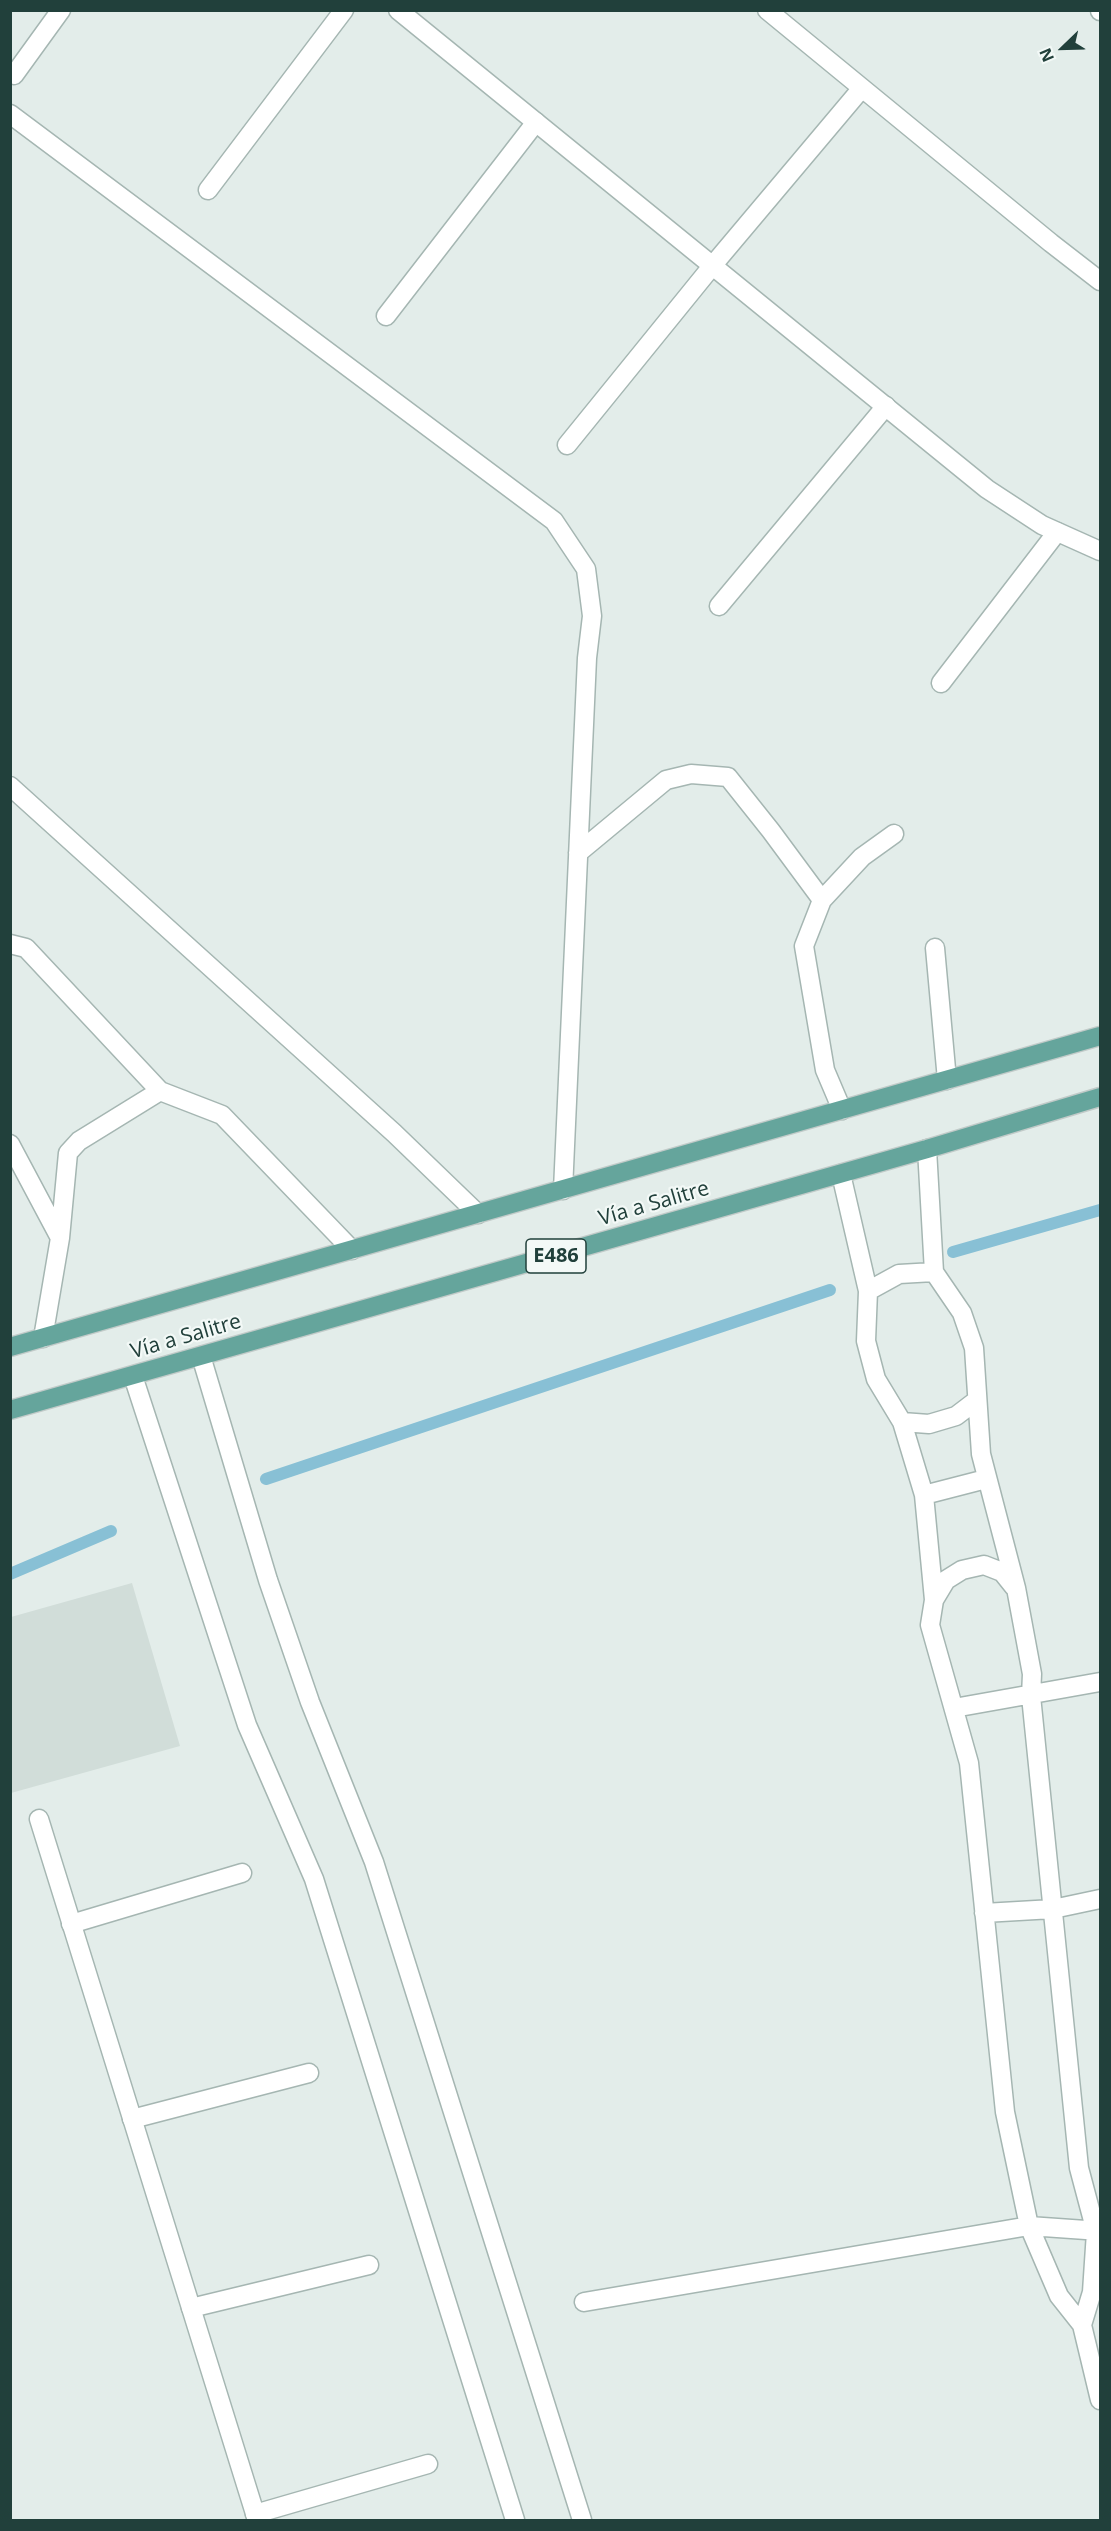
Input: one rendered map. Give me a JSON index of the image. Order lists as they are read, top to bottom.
{
  "streets": {
    "main road": ["Vía a Salitre", "E486"]
  },
  "north": "bottom left"
}
